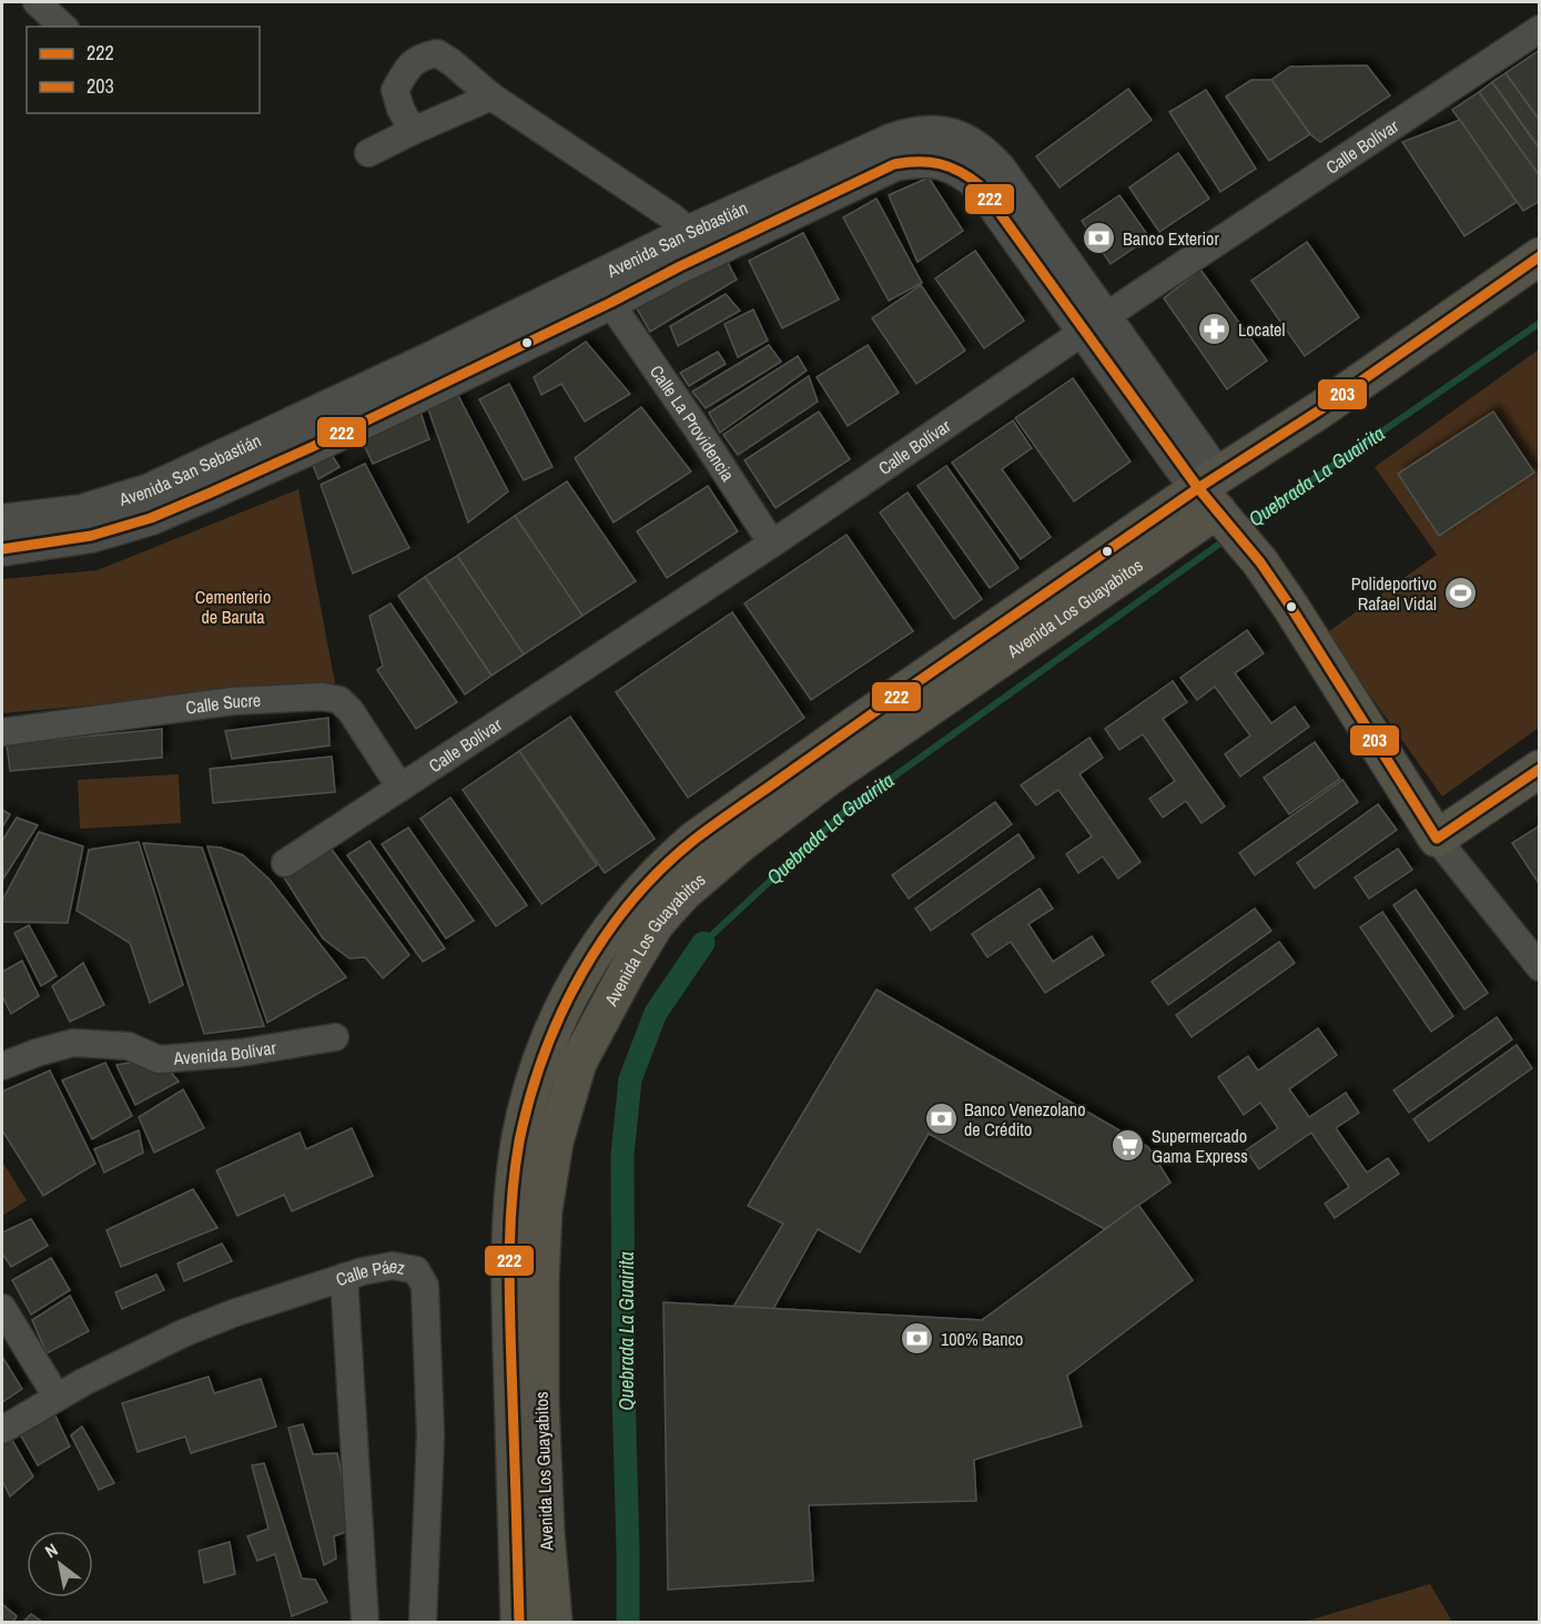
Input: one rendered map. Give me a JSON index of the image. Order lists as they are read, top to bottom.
{
  "streets": {
    "main road": ["Avenida Los Guayabitos"],
    "street": [
      "Calle Bolívar",
      "Avenida San Sebastián",
      "Calle La Providencia",
      "Calle Sucre",
      "Avenida Bolívar",
      "Calle Páez"
    ]
  },
  "crossings": [
    ["Calle Bolívar", "Avenida San Sebastián"],
    ["Calle Bolívar", "Calle La Providencia"],
    ["Calle Bolívar", "Calle Sucre"],
    ["Avenida San Sebastián", "Calle La Providencia"],
    ["Avenida San Sebastián", "Avenida Los Guayabitos"]
  ],
  "water": ["Quebrada La Guairita"],
  "parks": ["Cementerio de Baruta"],
  "places": {
    "bank": ["Banco Exterior", "Banco Venezolano de Crédito", "100% Banco"],
    "pharmacy": ["Locatel"],
    "sports": ["Polideportivo Rafael Vidal"],
    "supermarket": ["Supermercado Gama Express"]
  },
  "lines": ["transit line 222", "transit line 203"],
  "legend": ["222", "203"],
  "north": "top left"
}
